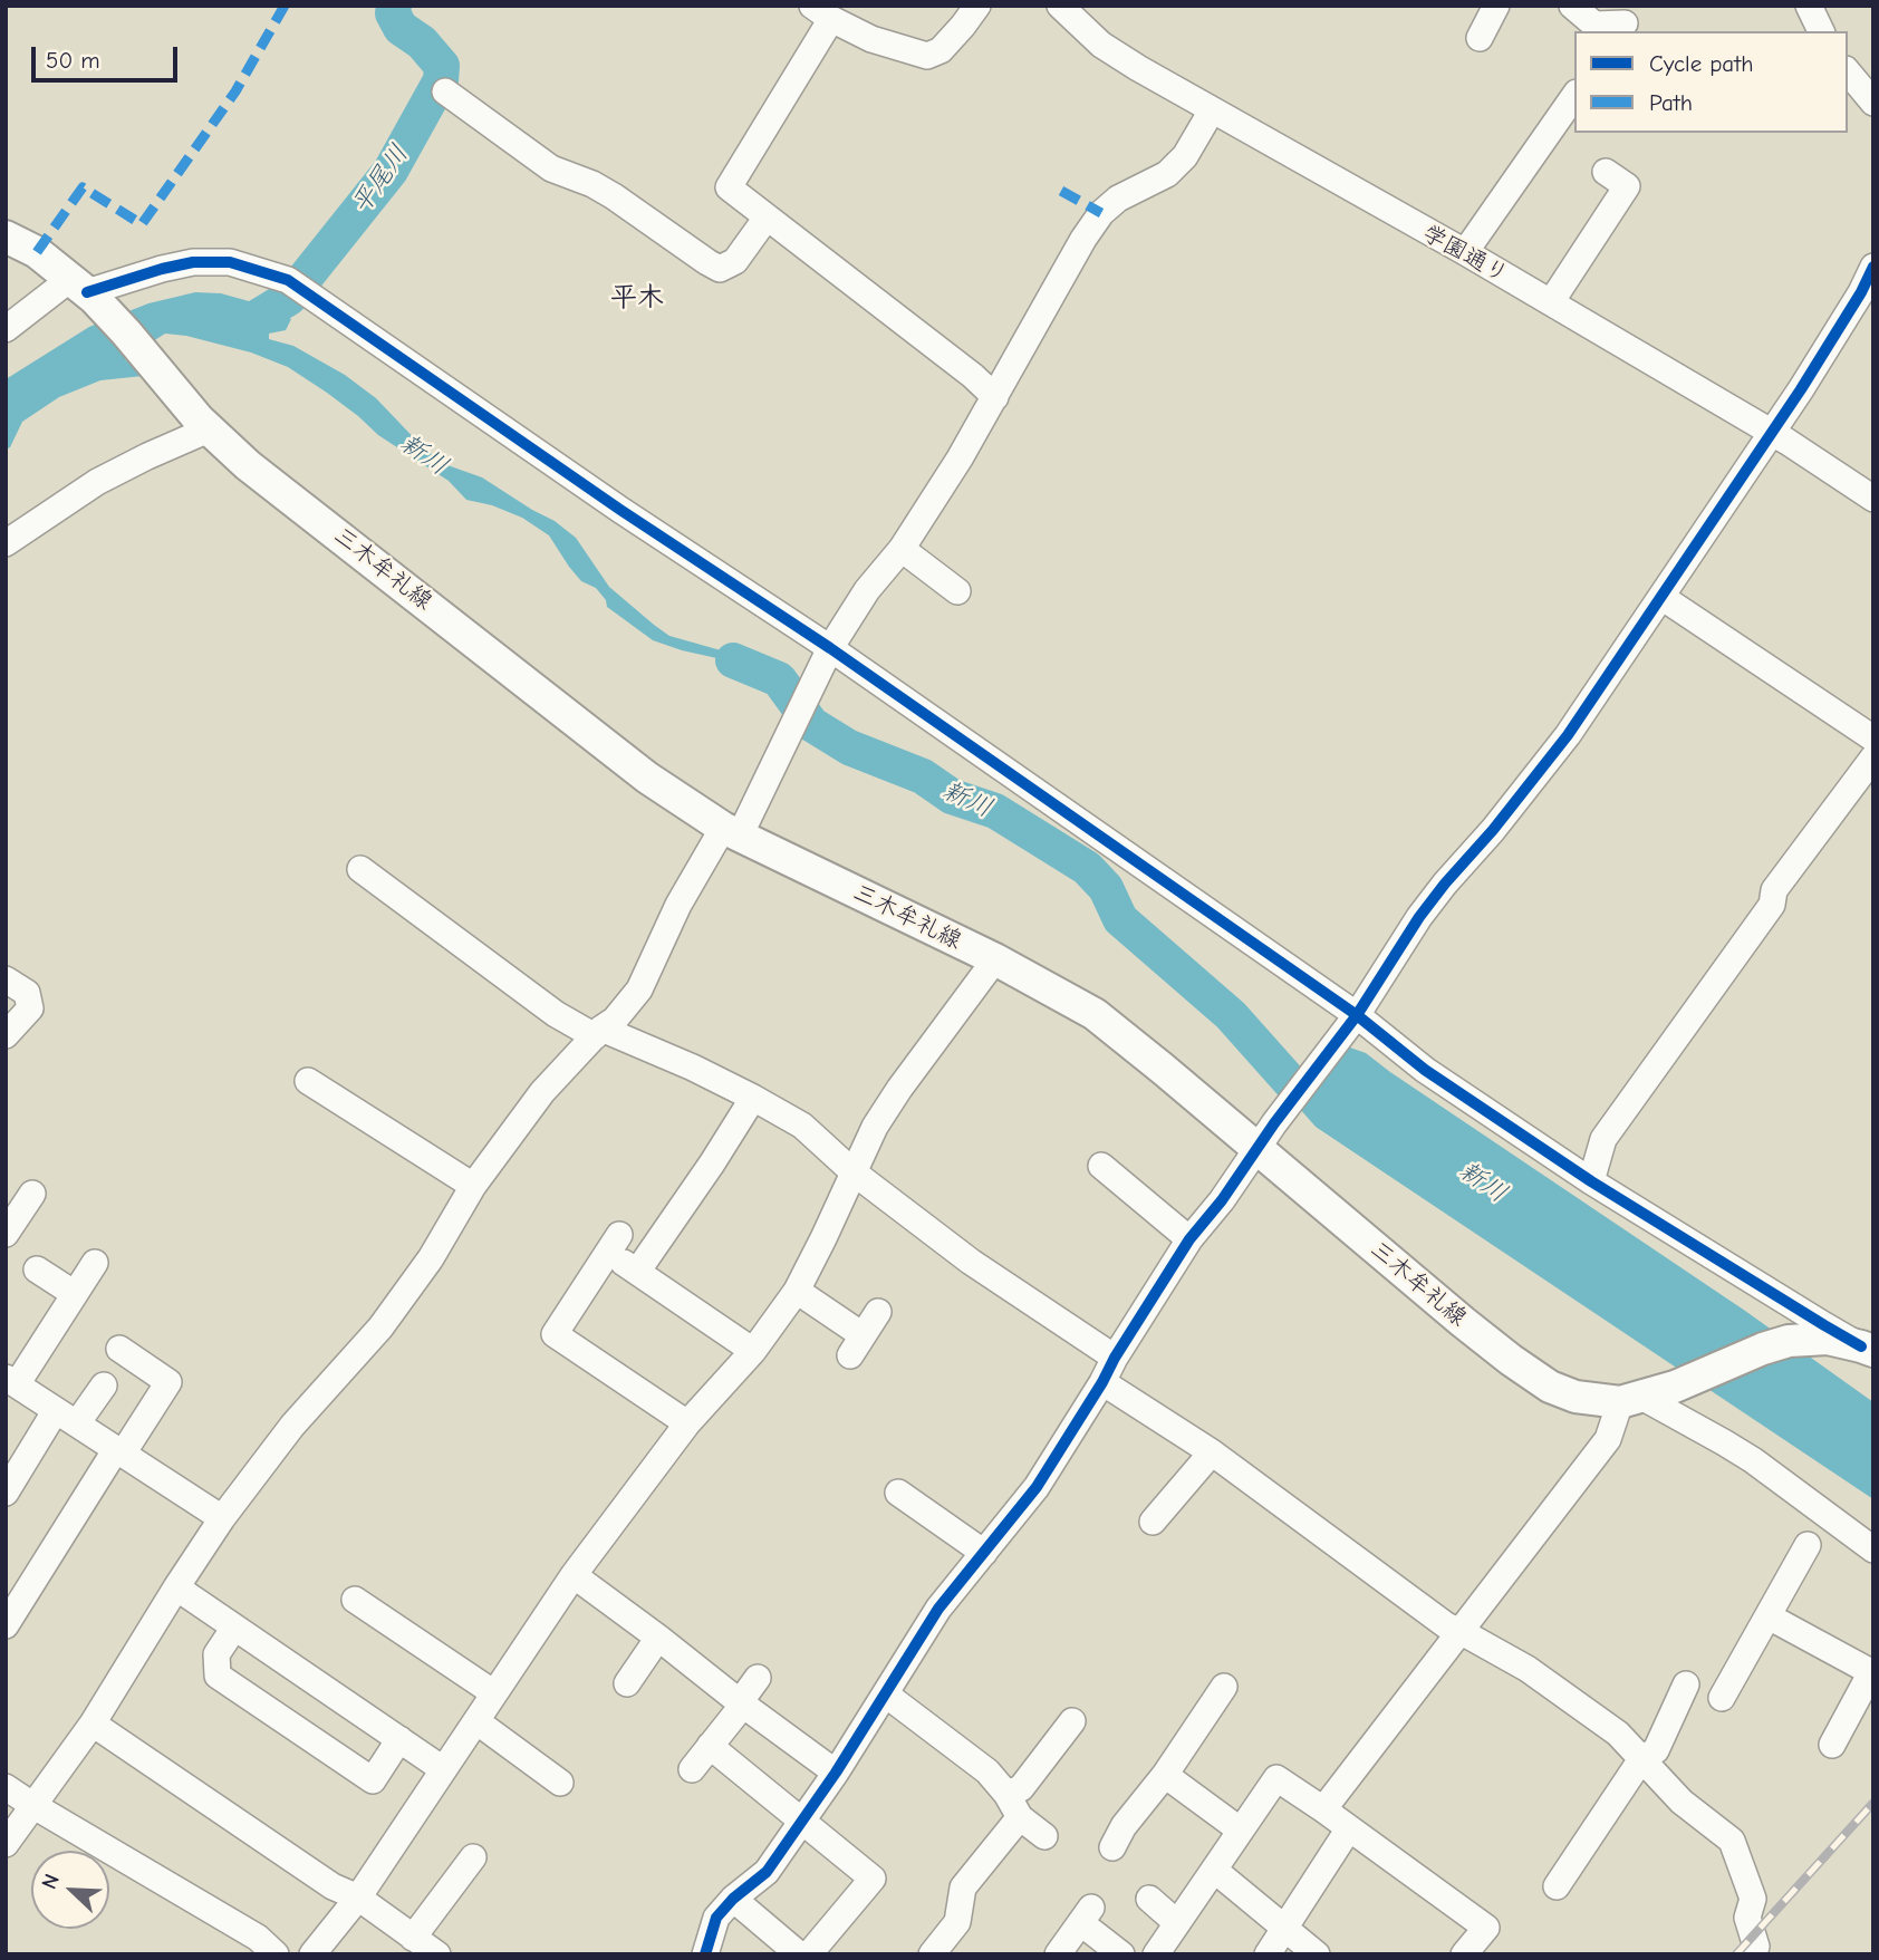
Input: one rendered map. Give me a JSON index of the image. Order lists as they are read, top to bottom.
{
  "streets": {
    "main road": ["三木牟礼線"],
    "street": ["学園通り"]
  },
  "districts": ["平木"],
  "water": ["平尾川", "新川"],
  "legend": ["Cycle path", "Path"],
  "scale_bar": "50 m",
  "north": "top left"
}
